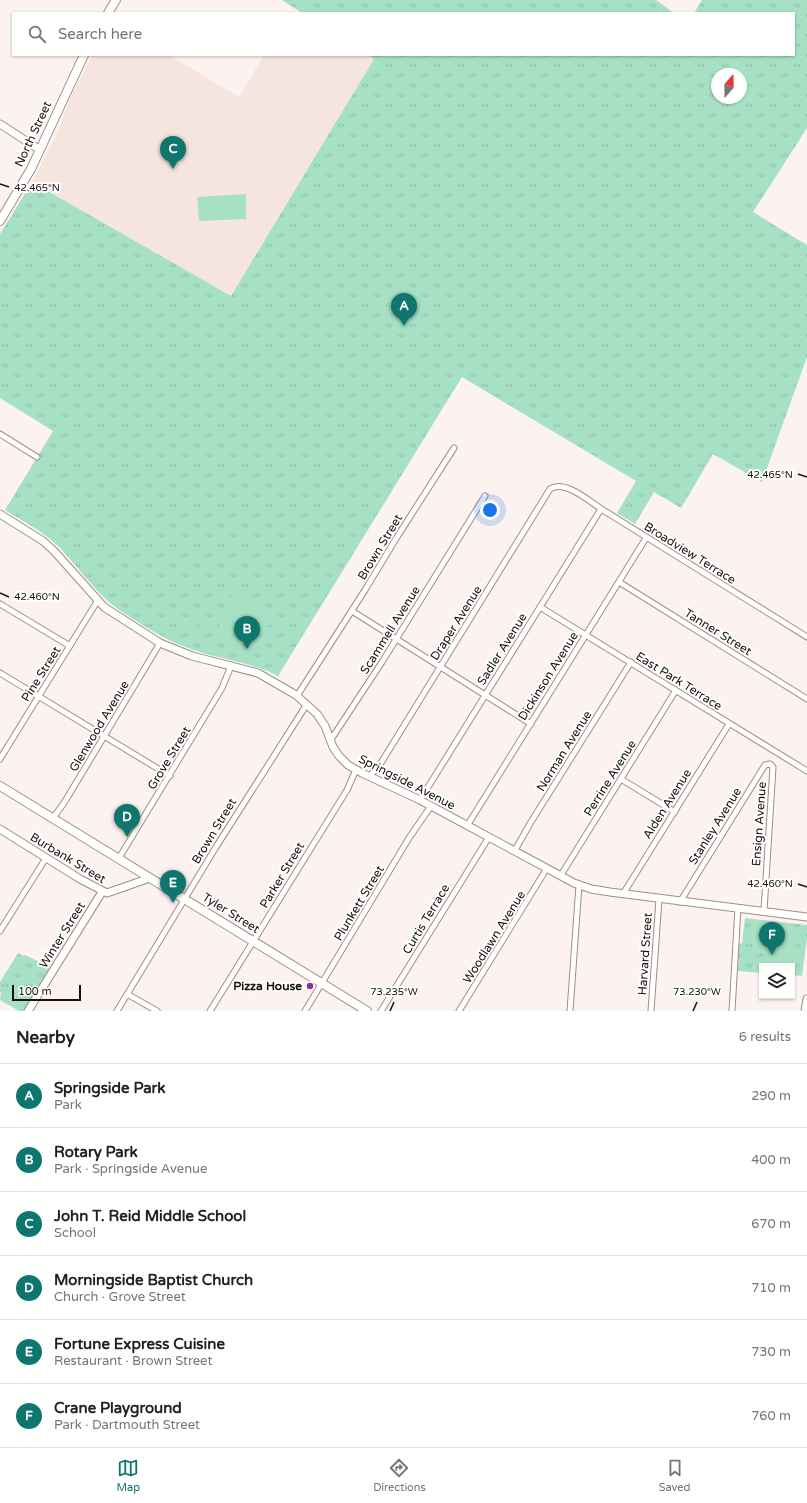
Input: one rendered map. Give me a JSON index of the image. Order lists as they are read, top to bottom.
{
  "streets": {
    "main road": ["North Street", "Tyler Street"],
    "street": [
      "Brown Street",
      "Broadview Terrace",
      "Draper Avenue",
      "Scammell Avenue",
      "Tanner Street",
      "Sadler Avenue",
      "Pine Street",
      "Dickinson Avenue",
      "East Park Terrace",
      "Glenwood Avenue",
      "Norman Avenue",
      "Grove Street",
      "Perrine Avenue",
      "Springside Avenue",
      "Alden Avenue",
      "Ensign Avenue",
      "Stanley Avenue",
      "Burbank Street",
      "Parker Street",
      "Plunkett Street",
      "Curtis Terrace",
      "Winter Street",
      "Woodlawn Avenue",
      "Harvard Street"
    ]
  },
  "crossings": [
    ["Brown Street", "Springside Avenue"],
    ["Brown Street", "Tyler Street"],
    ["Broadview Terrace", "Draper Avenue"],
    ["Broadview Terrace", "Sadler Avenue"],
    ["Broadview Terrace", "Dickinson Avenue"],
    ["Draper Avenue", "Springside Avenue"],
    ["Scammell Avenue", "Springside Avenue"],
    ["Tanner Street", "Dickinson Avenue"],
    ["Sadler Avenue", "East Park Terrace"],
    ["Sadler Avenue", "Springside Avenue"],
    ["Pine Street", "Springside Avenue"],
    ["Dickinson Avenue", "East Park Terrace"],
    ["Dickinson Avenue", "Springside Avenue"],
    ["East Park Terrace", "Norman Avenue"],
    ["East Park Terrace", "Perrine Avenue"],
    ["East Park Terrace", "Alden Avenue"],
    ["Glenwood Avenue", "Springside Avenue"],
    ["Glenwood Avenue", "Tyler Street"],
    ["Norman Avenue", "Springside Avenue"],
    ["Grove Street", "Springside Avenue"],
    ["Grove Street", "Tyler Street"],
    ["Perrine Avenue", "Springside Avenue"],
    ["Springside Avenue", "Alden Avenue"],
    ["Springside Avenue", "Ensign Avenue"],
    ["Springside Avenue", "Stanley Avenue"],
    ["Springside Avenue", "Parker Street"],
    ["Springside Avenue", "Plunkett Street"],
    ["Springside Avenue", "Curtis Terrace"],
    ["Springside Avenue", "Harvard Street"],
    ["Ensign Avenue", "Stanley Avenue"],
    ["Burbank Street", "Tyler Street"],
    ["Burbank Street", "Winter Street"],
    ["Parker Street", "Tyler Street"],
    ["Plunkett Street", "Tyler Street"]
  ],
  "places": ["Pizza House"],
  "scale_bar": "100 m",
  "north": "top",
  "page": {
    "search": "Search here",
    "pins": [
      "C",
      "A",
      "B",
      "D",
      "E",
      "F"
    ],
    "scale": "100 m",
    "heading": ["Nearby", "6 results"],
    "list": [
      {
        "mark": "A",
        "name": "Springside Park",
        "note": "Park",
        "value": "290 m"
      },
      {
        "mark": "B",
        "name": "Rotary Park",
        "note": "Park · Springside Avenue",
        "value": "400 m"
      },
      {
        "mark": "C",
        "name": "John T. Reid Middle School",
        "note": "School",
        "value": "670 m"
      },
      {
        "mark": "D",
        "name": "Morningside Baptist Church",
        "note": "Church · Grove Street",
        "value": "710 m"
      },
      {
        "mark": "E",
        "name": "Fortune Express Cuisine",
        "note": "Restaurant · Brown Street",
        "value": "730 m"
      },
      {
        "mark": "F",
        "name": "Crane Playground",
        "note": "Park · Dartmouth Street",
        "value": "760 m"
      }
    ],
    "nav": ["Map", "Directions", "Saved"]
  },
  "coordinates": [
    "42.465°N",
    "42.460°N",
    "73.235°W",
    "73.230°W"
  ]
}
